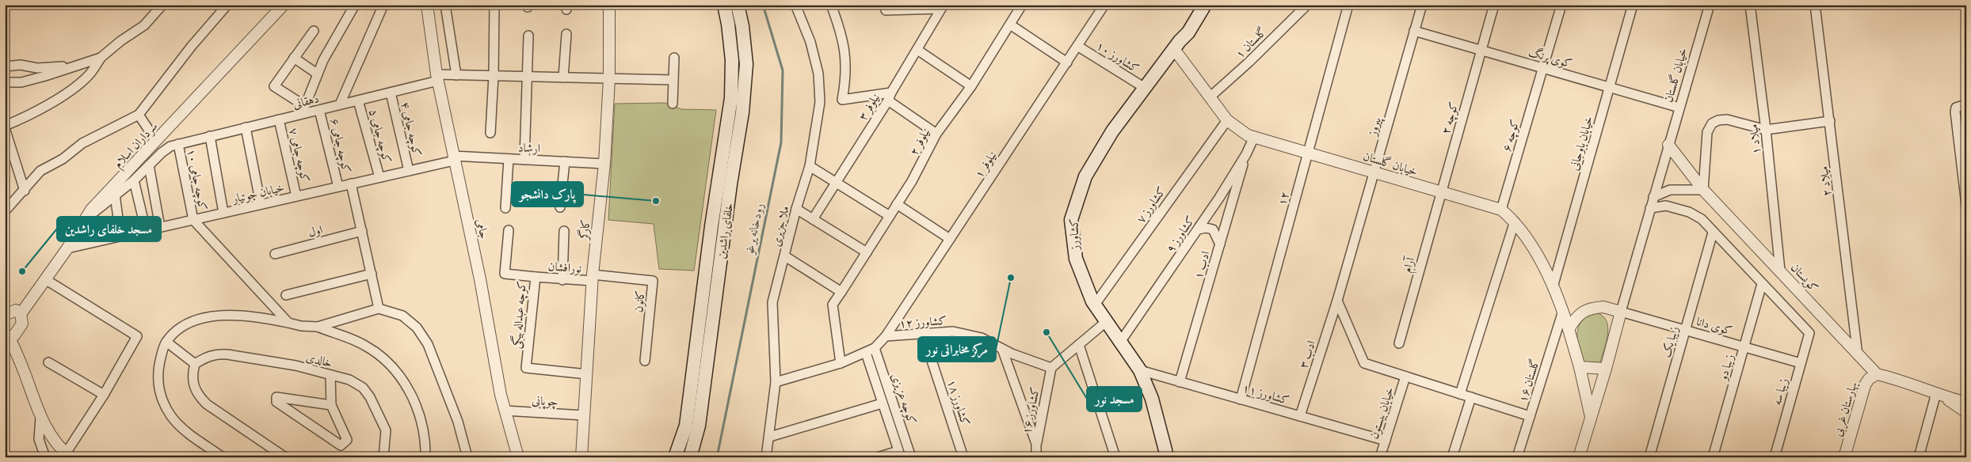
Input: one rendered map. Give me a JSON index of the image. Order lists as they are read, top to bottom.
{
  "streets": {
    "main road": ["خلفای راشدین", "کشاورز"],
    "street": [
      "گلستان ۱",
      "کشاورز ۱۰",
      "کوی پرنگ",
      "خیابان گلستان",
      "دهقانی",
      "نیلوفر ۳",
      "کوچه ۲",
      "پیروز",
      "کوچه جامی ۴",
      "کوچه ۶",
      "کوچه جامی ۵",
      "میلاد ۱",
      "نیلوفر ۲",
      "خیابان باوجانی",
      "سرداران اسلام",
      "کوچه جامی ۶",
      "ارشاد",
      "کوچه جامی ۷",
      "نیلوفر ۱",
      "کوچه جامی ۱۰",
      "میلاد ۲",
      "خیابان جوتیار",
      "۱۲",
      "کشاورز ۷",
      "ملا جزیری",
      "جامی",
      "کارگر",
      "اول",
      "کشاورز ۹",
      "ادب ۱",
      "آرام",
      "نورافشان",
      "کویستان",
      "کانون",
      "کوچه عبداله بیگی",
      "کشاورز ۱۲",
      "کوی دانا",
      "زیبا یک",
      "ادب ۳",
      "خالدی",
      "زیبا دو",
      "گلستان ۱۶",
      "زیبا سه",
      "کشاورز ۱۱",
      "کوچه عزیزی",
      "چوپانی",
      "کشاورز ۱۸",
      "بهارستان غربی",
      "کشاورز ۱۶",
      "خیابان بیستون"
    ]
  },
  "crossings": [
    ["گلستان ۱", "خیابان گلستان"],
    ["کشاورز ۱۰", "نیلوفر ۱"],
    ["کشاورز ۱۰", "کشاورز"],
    ["کوی پرنگ", "خیابان گلستان"],
    ["کوی پرنگ", "کوچه ۲"],
    ["کوی پرنگ", "پیروز"],
    ["کوی پرنگ", "کوچه ۶"],
    ["کوی پرنگ", "خیابان باوجانی"],
    ["خیابان گلستان", "کوچه ۲"],
    ["خیابان گلستان", "پیروز"],
    ["خیابان گلستان", "کوچه ۶"],
    ["خیابان گلستان", "خیابان باوجانی"],
    ["خیابان گلستان", "۱۲"],
    ["خیابان گلستان", "کشاورز ۷"],
    ["خیابان گلستان", "کشاورز"],
    ["خیابان گلستان", "کشاورز ۹"],
    ["خیابان گلستان", "آرام"],
    ["خیابان گلستان", "کویستان"],
    ["خیابان گلستان", "کوی دانا"],
    ["خیابان گلستان", "گلستان ۱۶"],
    ["دهقانی", "کوچه جامی ۴"],
    ["دهقانی", "کوچه جامی ۵"],
    ["دهقانی", "سرداران اسلام"],
    ["دهقانی", "کوچه جامی ۶"],
    ["دهقانی", "کوچه جامی ۷"],
    ["دهقانی", "کوچه جامی ۱۰"],
    ["دهقانی", "جامی"],
    ["دهقانی", "کارگر"],
    ["کوچه ۲", "آرام"],
    ["پیروز", "ادب ۳"],
    ["کوچه جامی ۴", "خیابان جوتیار"],
    ["کوچه جامی ۵", "خیابان جوتیار"],
    ["میلاد ۱", "کویستان"],
    ["نیلوفر ۲", "کشاورز ۱۲"],
    ["سرداران اسلام", "خیابان جوتیار"],
    ["کوچه جامی ۶", "خیابان جوتیار"],
    ["ارشاد", "خیابان جوتیار"],
    ["ارشاد", "جامی"],
    ["ارشاد", "کارگر"],
    ["کوچه جامی ۷", "خیابان جوتیار"],
    ["نیلوفر ۱", "کشاورز ۱۲"],
    ["کوچه جامی ۱۰", "خیابان جوتیار"],
    ["میلاد ۲", "کویستان"],
    ["خیابان جوتیار", "جامی"],
    ["۱۲", "کشاورز ۱۱"],
    ["کشاورز ۷", "کشاورز"],
    ["ملا جزیری", "کشاورز ۱۲"],
    ["جامی", "چوپانی"],
    ["کارگر", "نورافشان"],
    ["کارگر", "کانون"],
    ["کارگر", "کوچه عبداله بیگی"],
    ["کارگر", "چوپانی"],
    ["کشاورز", "کشاورز ۹"],
    ["کشاورز", "کشاورز ۱۱"],
    ["کشاورز ۹", "ادب ۱"],
    ["ادب ۱", "کشاورز ۱۱"],
    ["نورافشان", "کانون"],
    ["نورافشان", "کوچه عبداله بیگی"],
    ["کویستان", "بهارستان غربی"],
    ["کشاورز ۱۲", "کوچه عزیزی"],
    ["کشاورز ۱۲", "کشاورز ۱۸"],
    ["کشاورز ۱۲", "کشاورز ۱۶"],
    ["کوی دانا", "زیبا یک"],
    ["کوی دانا", "زیبا دو"],
    ["کوی دانا", "زیبا سه"],
    ["ادب ۳", "کشاورز ۱۱"],
    ["زیبا دو", "زیبا سه"],
    ["کشاورز ۱۱", "خیابان بیستون"]
  ],
  "water": ["رودخانه یرغو"],
  "places": [
    "پارک دانشجو",
    "مسجد خلفای راشدین",
    "مرکز مخابراتی نور",
    "مسجد نور"
  ]
}
